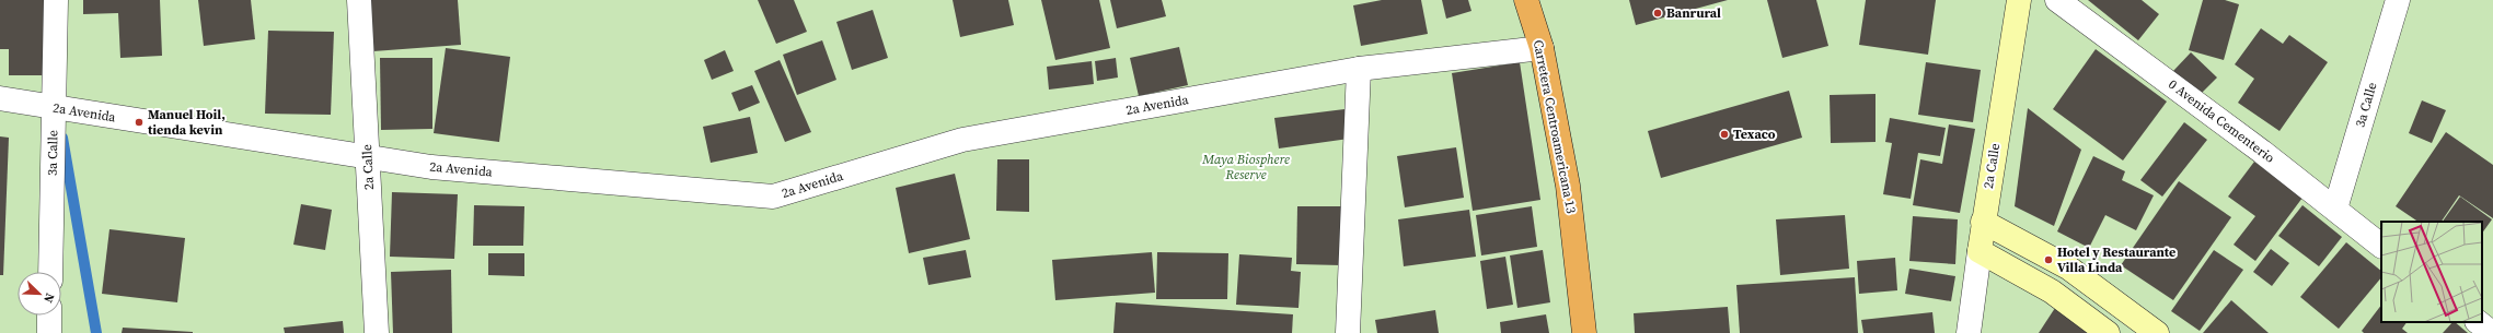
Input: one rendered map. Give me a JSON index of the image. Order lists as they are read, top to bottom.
{
  "streets": {
    "highway": ["Carretera Centroamericana 13"],
    "street": [
      "2a Avenida",
      "3a Calle",
      "0 Avenida Cementerio",
      "2a Calle"
    ]
  },
  "crossings": [
    ["2a Avenida", "3a Calle"],
    ["2a Avenida", "Carretera Centroamericana 13"],
    ["2a Avenida", "2a Calle"],
    ["3a Calle", "0 Avenida Cementerio"]
  ],
  "parks": ["Maya Biosphere Reserve"],
  "places": [
    "Banrural",
    "Manuel Hoil, tienda kevin",
    "Texaco",
    "Hotel y Restaurante Villa Linda"
  ],
  "north": "bottom right"
}
